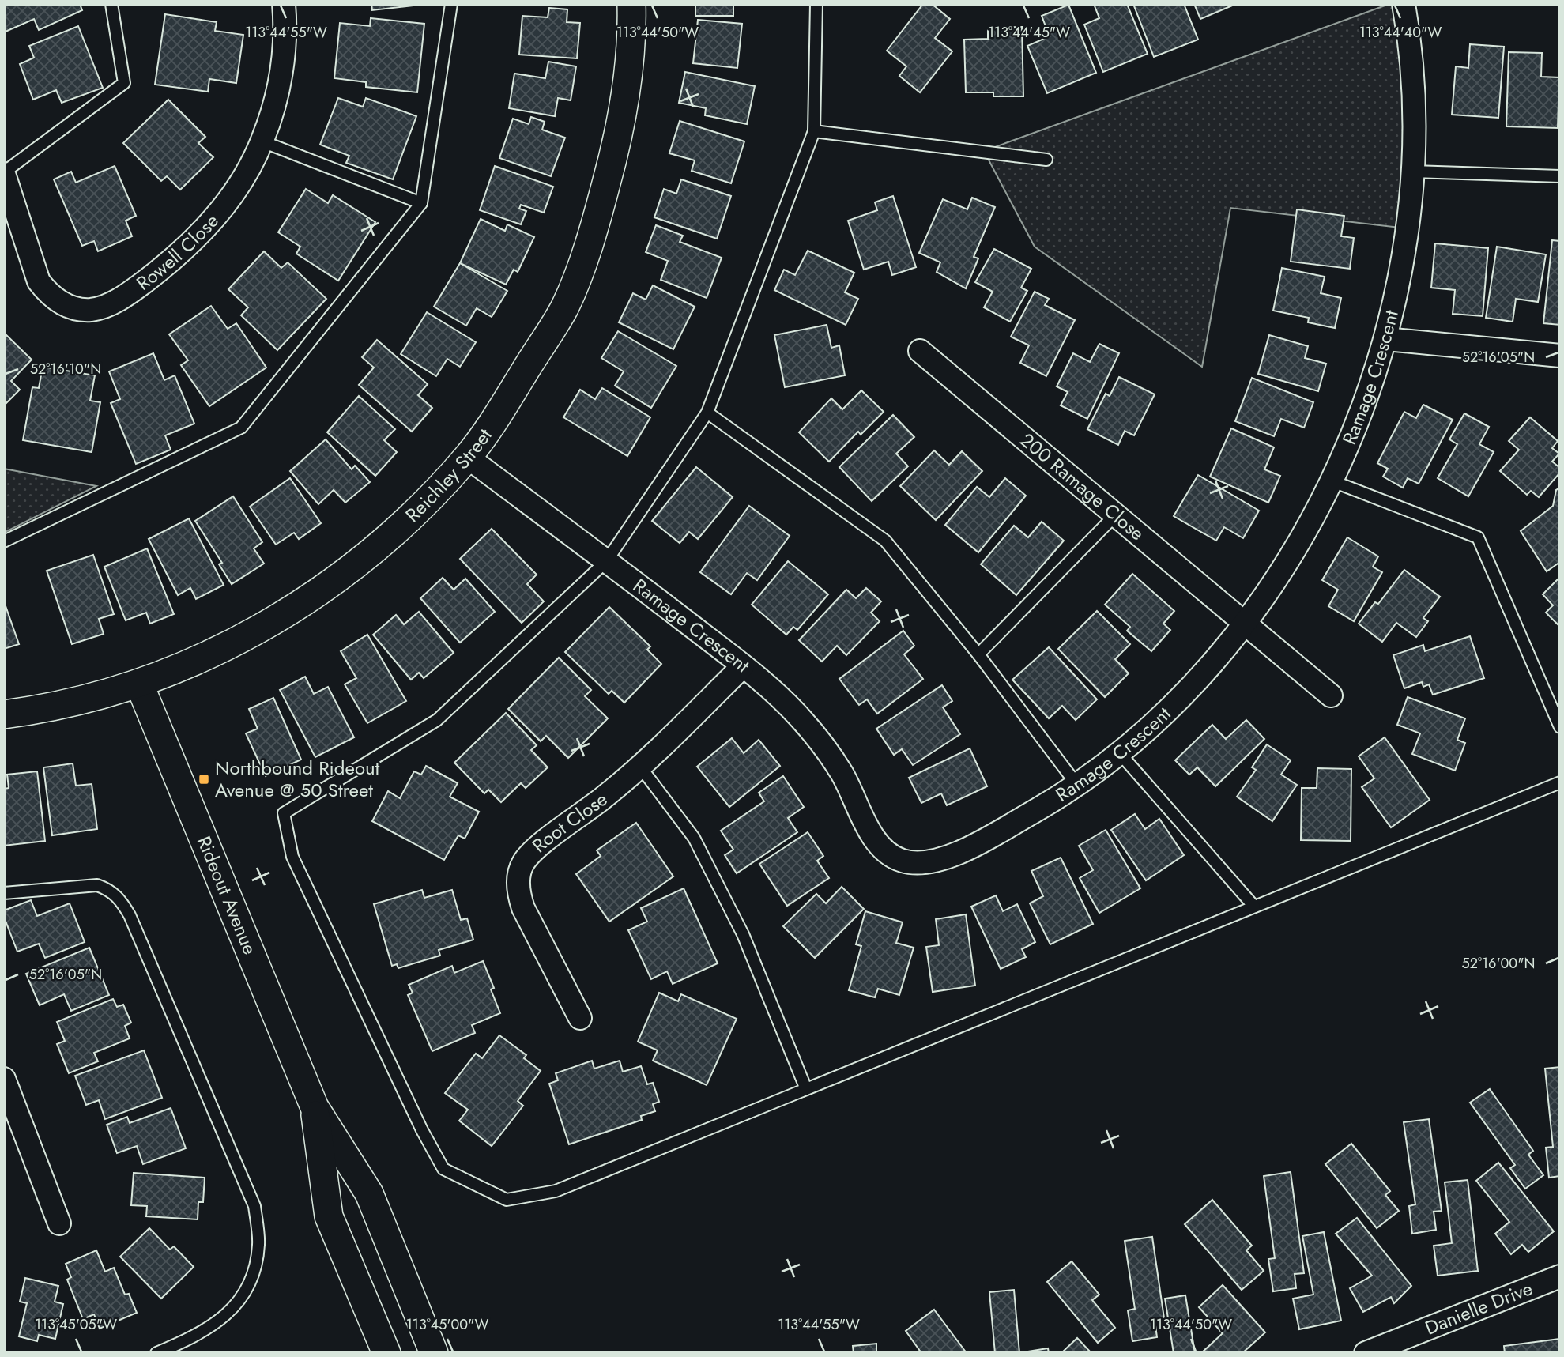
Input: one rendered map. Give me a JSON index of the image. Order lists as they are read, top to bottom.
{
  "streets": {
    "street": [
      "Rowell Close",
      "Ramage Crescent",
      "Reichley Street",
      "200 Ramage Close",
      "Root Close",
      "Rideout Avenue",
      "Danielle Drive"
    ]
  },
  "crossings": [
    ["Ramage Crescent", "Reichley Street"],
    ["Ramage Crescent", "200 Ramage Close"],
    ["Ramage Crescent", "Root Close"],
    ["Reichley Street", "Rideout Avenue"]
  ],
  "places": {
    "transit": ["Northbound Rideout Avenue @ 50 Street"]
  },
  "coordinates": [
    "113°44'55\"W",
    "113°44'50\"W",
    "113°44'45\"W",
    "113°44'40\"W",
    "52°16'05\"N",
    "52°16'10\"N",
    "52°16'00\"N",
    "113°45'05\"W",
    "113°45'00\"W"
  ]
}
